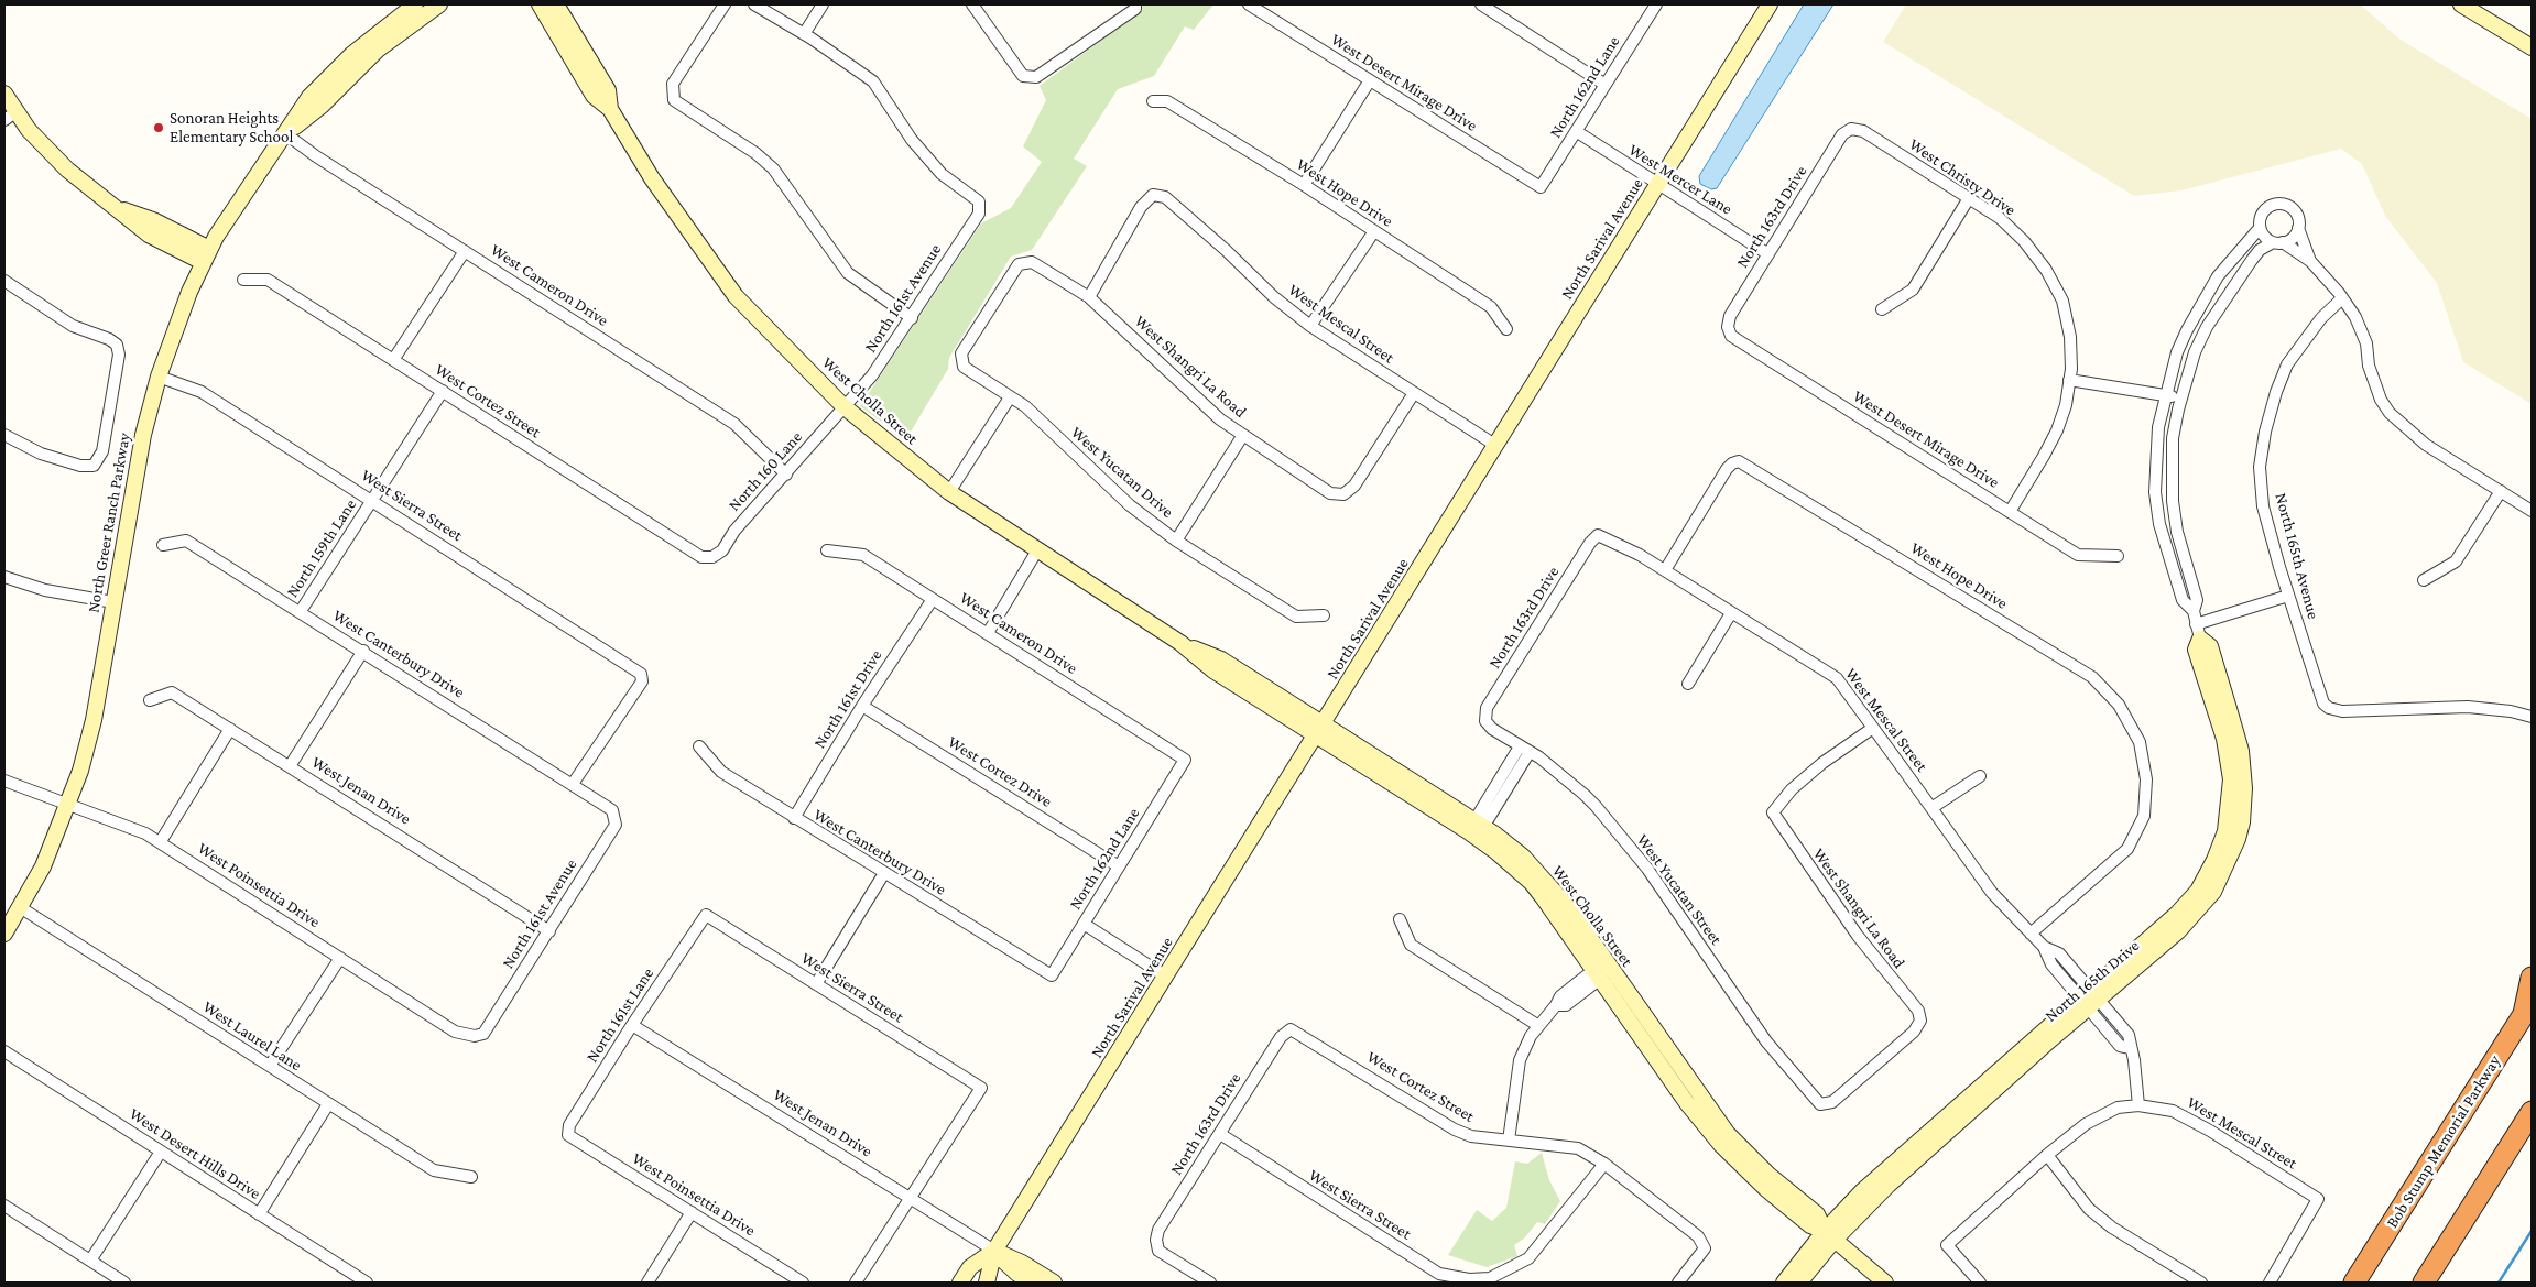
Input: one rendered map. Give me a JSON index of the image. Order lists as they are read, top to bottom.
{
  "streets": {
    "highway": ["Bob Stump Memorial Parkway"],
    "street": [
      "West Desert Mirage Drive",
      "North 162nd Lane",
      "West Christy Drive",
      "West Mercer Lane",
      "West Hope Drive",
      "North 163rd Drive",
      "North Sarival Avenue",
      "West Cameron Drive",
      "North 161st Avenue",
      "West Mescal Street",
      "West Shangri La Road",
      "West Cortez Street",
      "West Cholla Street",
      "North 160 Lane",
      "West Yucatan Drive",
      "West Sierra Street",
      "North Greer Ranch Parkway",
      "North 159th Lane",
      "North 165th Avenue",
      "West Canterbury Drive",
      "North 161st Drive",
      "West Cortez Drive",
      "West Jenan Drive",
      "West Poinsettia Drive",
      "West Yucatan Street",
      "North 165th Drive",
      "North 161st Lane",
      "West Laurel Lane",
      "West Desert Hills Drive"
    ]
  },
  "crossings": [
    ["West Desert Mirage Drive", "North 162nd Lane"],
    ["West Desert Mirage Drive", "West Christy Drive"],
    ["West Desert Mirage Drive", "North 163rd Drive"],
    ["North 162nd Lane", "West Mercer Lane"],
    ["North 162nd Lane", "West Cameron Drive"],
    ["North 162nd Lane", "West Canterbury Drive"],
    ["North 162nd Lane", "West Cortez Drive"],
    ["West Christy Drive", "North 163rd Drive"],
    ["West Mercer Lane", "North 163rd Drive"],
    ["West Mercer Lane", "North Sarival Avenue"],
    ["West Hope Drive", "West Mescal Street"],
    ["North 163rd Drive", "West Mescal Street"],
    ["North 163rd Drive", "West Cortez Street"],
    ["North 163rd Drive", "West Sierra Street"],
    ["North 163rd Drive", "West Yucatan Street"],
    ["North Sarival Avenue", "West Mescal Street"],
    ["North Sarival Avenue", "West Cholla Street"],
    ["North Sarival Avenue", "West Jenan Drive"],
    ["West Cameron Drive", "North 160 Lane"],
    ["West Cameron Drive", "North Greer Ranch Parkway"],
    ["West Cameron Drive", "North 161st Drive"],
    ["North 161st Avenue", "West Cholla Street"],
    ["North 161st Avenue", "North 160 Lane"],
    ["North 161st Avenue", "West Canterbury Drive"],
    ["North 161st Avenue", "West Jenan Drive"],
    ["North 161st Avenue", "West Poinsettia Drive"],
    ["West Mescal Street", "West Shangri La Road"],
    ["West Mescal Street", "North 165th Drive"],
    ["West Shangri La Road", "West Yucatan Drive"],
    ["West Shangri La Road", "West Yucatan Street"],
    ["West Cortez Street", "North 160 Lane"],
    ["West Cortez Street", "West Sierra Street"],
    ["West Cortez Street", "North 159th Lane"],
    ["West Cholla Street", "North 160 Lane"],
    ["West Cholla Street", "North 165th Drive"],
    ["West Sierra Street", "North Greer Ranch Parkway"],
    ["West Sierra Street", "North 159th Lane"],
    ["West Sierra Street", "West Canterbury Drive"],
    ["West Sierra Street", "West Jenan Drive"],
    ["West Sierra Street", "North 161st Lane"],
    ["North Greer Ranch Parkway", "West Poinsettia Drive"],
    ["North Greer Ranch Parkway", "West Laurel Lane"],
    ["North 159th Lane", "West Canterbury Drive"],
    ["West Canterbury Drive", "North 161st Drive"],
    ["North 161st Drive", "West Cortez Drive"],
    ["West Jenan Drive", "North 161st Lane"],
    ["West Poinsettia Drive", "North 161st Lane"]
  ],
  "places": ["Sonoran Heights Elementary School"]
}
